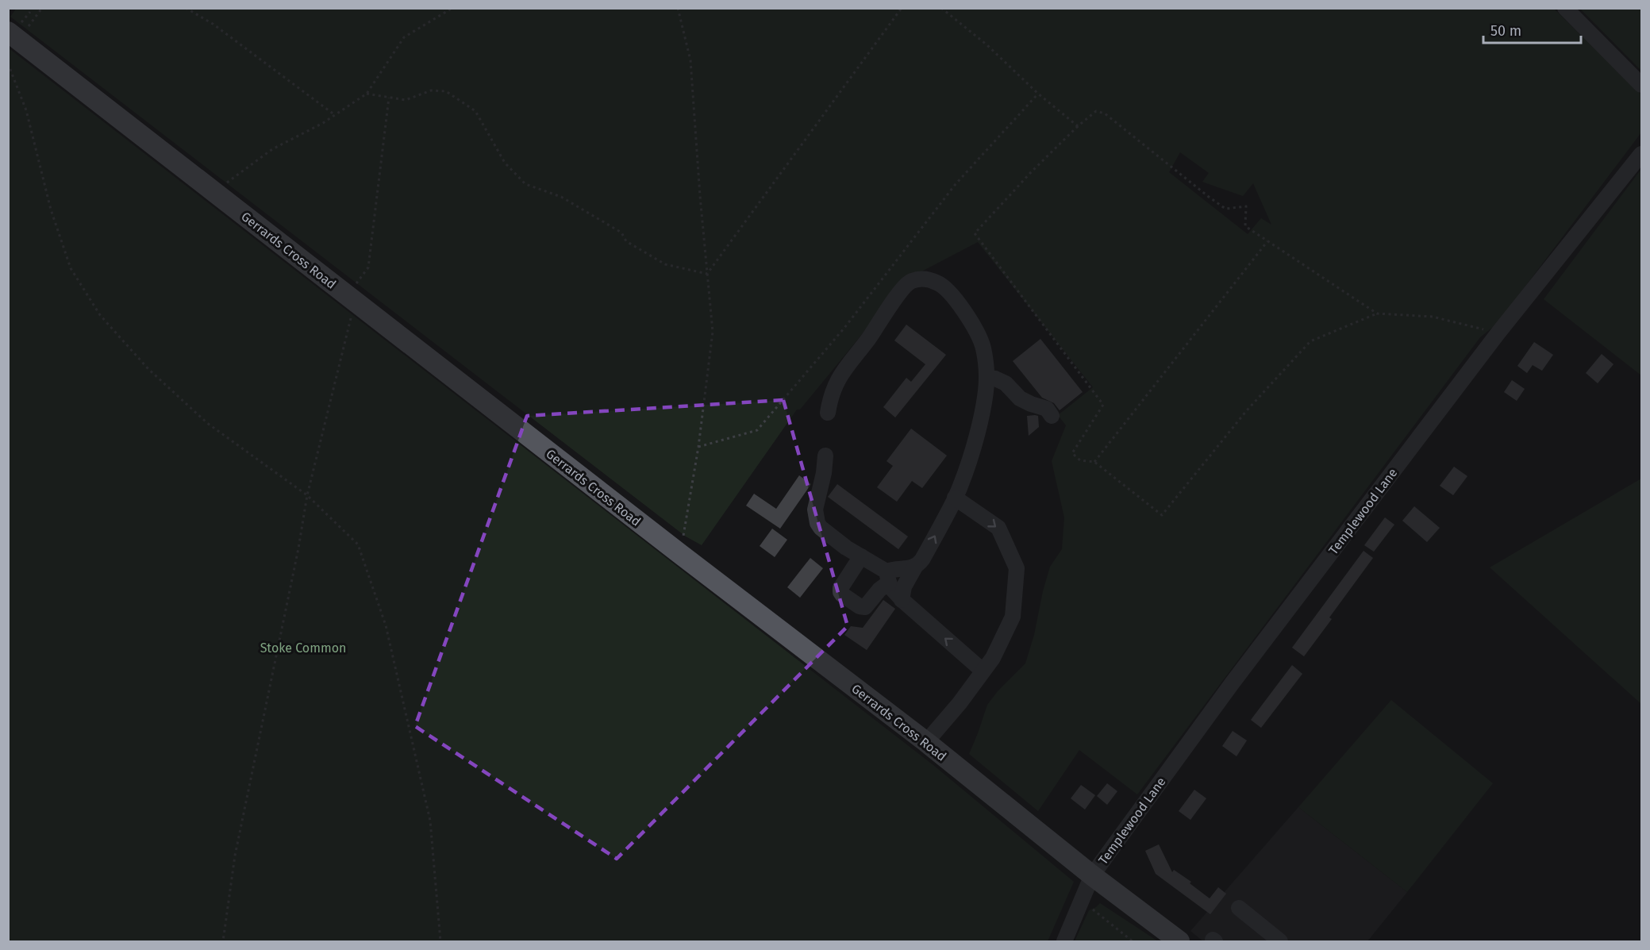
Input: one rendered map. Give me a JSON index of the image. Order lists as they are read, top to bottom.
{
  "streets": {
    "main road": ["Gerrards Cross Road"],
    "street": ["Templewood Lane"]
  },
  "crossings": [
    ["Gerrards Cross Road", "Templewood Lane"]
  ],
  "parks": ["Stoke Common"],
  "scale_bar": "50 m"
}
